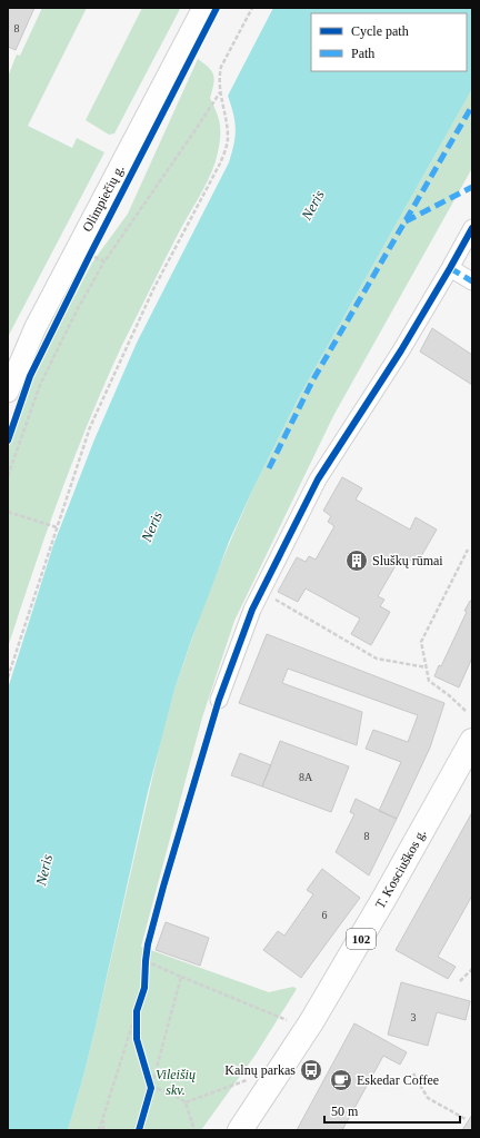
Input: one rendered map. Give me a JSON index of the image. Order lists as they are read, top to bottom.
{
  "streets": {
    "main road": ["T. Kosciuškos g.", "102"],
    "street": ["Olimpiečių g."]
  },
  "water": ["Neris"],
  "parks": ["Vileišių skv."],
  "places": {
    "building": ["Sluškų rūmai"],
    "bus stop": ["Kalnų parkas"],
    "cafe": ["Eskedar Coffee"]
  },
  "house_numbers": [
    "8",
    "8A",
    "8",
    "6",
    "3"
  ],
  "legend": ["Cycle path", "Path"],
  "scale_bar": "50 m"
}
